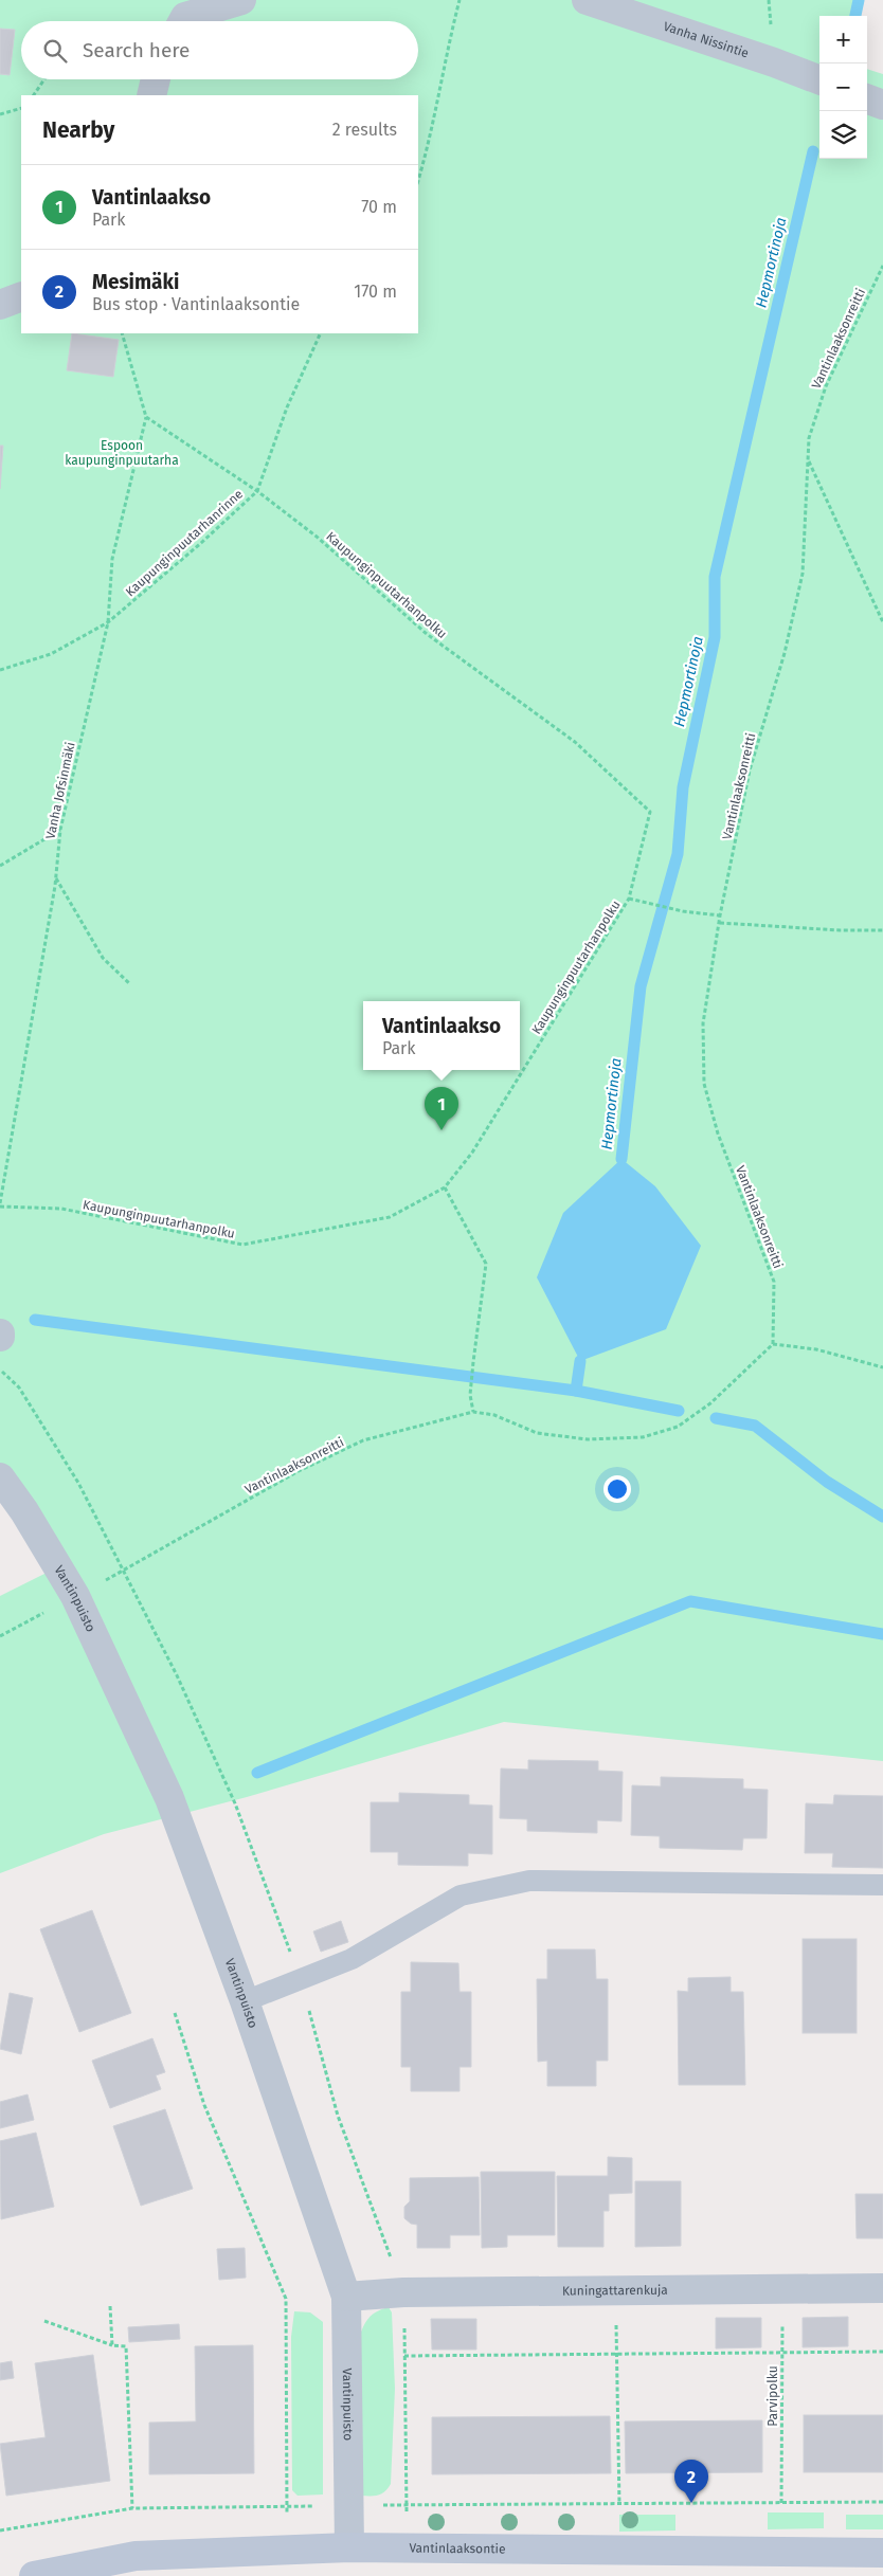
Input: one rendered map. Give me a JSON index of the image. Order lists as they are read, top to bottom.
{
  "streets": {
    "street": [
      "Vanha Nissintie",
      "Vantinpuisto",
      "Kuningattarenkuja",
      "Vantinlaaksontie"
    ],
    "path": [
      "Vantinlaaksonreitti",
      "Kaupunginpuutarhanrinne",
      "Kaupunginpuutarhanpolku",
      "Vanha Jofsinmäki",
      "Parvipolku"
    ]
  },
  "crossings": [
    ["Vantinlaaksonreitti", "Vantinpuisto"],
    ["Kaupunginpuutarhanrinne", "Kaupunginpuutarhanpolku"],
    ["Kaupunginpuutarhanrinne", "Vanha Jofsinmäki"],
    ["Kaupunginpuutarhanpolku", "Vanha Jofsinmäki"],
    ["Vantinpuisto", "Kuningattarenkuja"],
    ["Vantinpuisto", "Vantinlaaksontie"],
    ["Kuningattarenkuja", "Parvipolku"]
  ],
  "water": ["Hepmortinoja"],
  "parks": ["Espoon kaupunginpuutarha"],
  "page": {
    "map_buttons": ["+", "−"],
    "search": "Search here",
    "heading": ["Nearby", "2 results"],
    "list": [
      {
        "mark": "1",
        "name": "Vantinlaakso",
        "note": "Park",
        "value": "70 m"
      },
      {
        "mark": "2",
        "name": "Mesimäki",
        "note": "Bus stop · Vantinlaaksontie",
        "value": "170 m"
      }
    ],
    "popup": ["Vantinlaakso", "Park"],
    "pins": ["1", "2"]
  }
}
